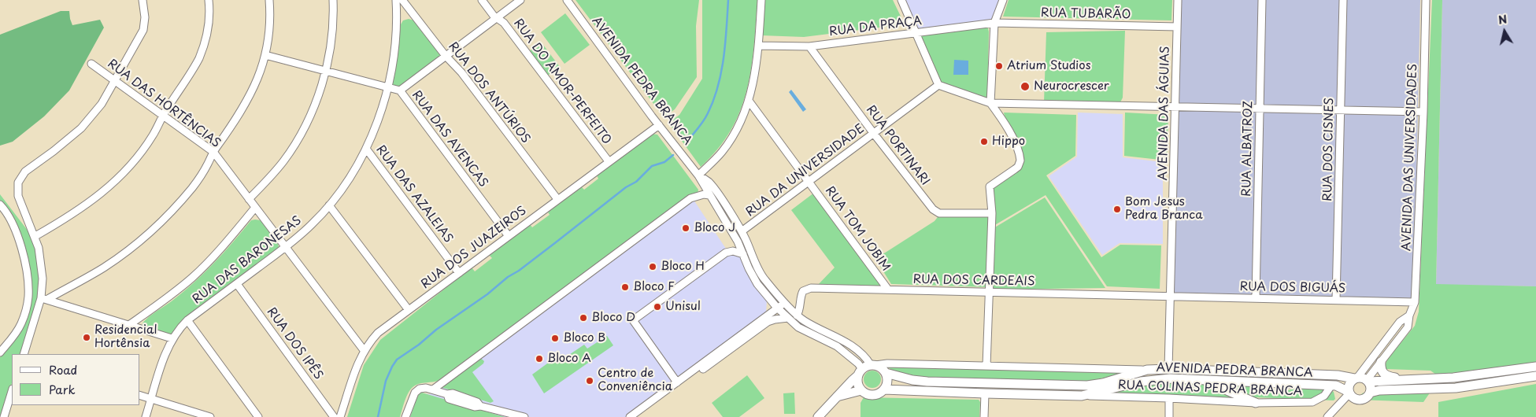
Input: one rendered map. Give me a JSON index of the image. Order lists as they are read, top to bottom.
{
  "streets": {
    "main road": ["AVENIDA PEDRA BRANCA"],
    "street": [
      "RUA TUBARÃO",
      "RUA DA PRAÇA",
      "RUA DO AMOR-PERFEITO",
      "RUA DOS ANTÚRIOS",
      "RUA DAS HORTÊNCIAS",
      "AVENIDA DAS ÁGUIAS",
      "RUA DAS AVENCAS",
      "RUA PORTINARI",
      "RUA ALBATROZ",
      "RUA DOS CISNES",
      "AVENIDA DAS UNIVERSIDADES",
      "RUA DA UNIVERSIDADE",
      "RUA DAS AZALEIAS",
      "RUA TOM JOBIM",
      "RUA DOS JUAZEIROS",
      "RUA DAS BARONESAS",
      "RUA DOS CARDEAIS",
      "RUA DOS BIGUÁS",
      "RUA DOS IPÊS",
      "RUA COLINAS PEDRA BRANCA"
    ]
  },
  "crossings": [
    ["RUA TUBARÃO", "RUA DA PRAÇA"],
    ["RUA TUBARÃO", "AVENIDA DAS ÁGUIAS"],
    ["RUA DA PRAÇA", "RUA PORTINARI"],
    ["AVENIDA PEDRA BRANCA", "AVENIDA DAS ÁGUIAS"],
    ["AVENIDA PEDRA BRANCA", "AVENIDA DAS UNIVERSIDADES"],
    ["AVENIDA PEDRA BRANCA", "RUA DA UNIVERSIDADE"],
    ["AVENIDA PEDRA BRANCA", "RUA DOS JUAZEIROS"],
    ["AVENIDA PEDRA BRANCA", "RUA DOS CARDEAIS"],
    ["AVENIDA PEDRA BRANCA", "RUA COLINAS PEDRA BRANCA"],
    ["RUA DO AMOR-PERFEITO", "RUA DOS JUAZEIROS"],
    ["RUA DOS ANTÚRIOS", "RUA DOS JUAZEIROS"],
    ["RUA DAS HORTÊNCIAS", "RUA DOS JUAZEIROS"],
    ["RUA DAS HORTÊNCIAS", "RUA DAS BARONESAS"],
    ["AVENIDA DAS ÁGUIAS", "RUA DOS CARDEAIS"],
    ["AVENIDA DAS ÁGUIAS", "RUA DOS BIGUÁS"],
    ["RUA DAS AVENCAS", "RUA DOS JUAZEIROS"],
    ["RUA DAS AVENCAS", "RUA DAS BARONESAS"],
    ["RUA PORTINARI", "RUA DA UNIVERSIDADE"],
    ["RUA ALBATROZ", "RUA DOS BIGUÁS"],
    ["RUA DOS CISNES", "RUA DOS BIGUÁS"],
    ["AVENIDA DAS UNIVERSIDADES", "RUA DOS BIGUÁS"],
    ["RUA DA UNIVERSIDADE", "RUA TOM JOBIM"],
    ["RUA DAS AZALEIAS", "RUA DOS JUAZEIROS"],
    ["RUA DAS AZALEIAS", "RUA DAS BARONESAS"],
    ["RUA TOM JOBIM", "RUA DOS CARDEAIS"],
    ["RUA DAS BARONESAS", "RUA DOS IPÊS"],
    ["RUA DOS CARDEAIS", "RUA DOS BIGUÁS"]
  ],
  "places": [
    "Atrium Studios",
    "Neurocrescer",
    "Hippo",
    "Bom Jesus Pedra Branca",
    "Bloco J",
    "Bloco H",
    "Bloco F",
    "Unisul",
    "Bloco D",
    "Residencial Hortênsia",
    "Bloco B",
    "Bloco A",
    "Centro de Conveniência"
  ],
  "legend": ["Road", "Park"],
  "north": "top"
}
